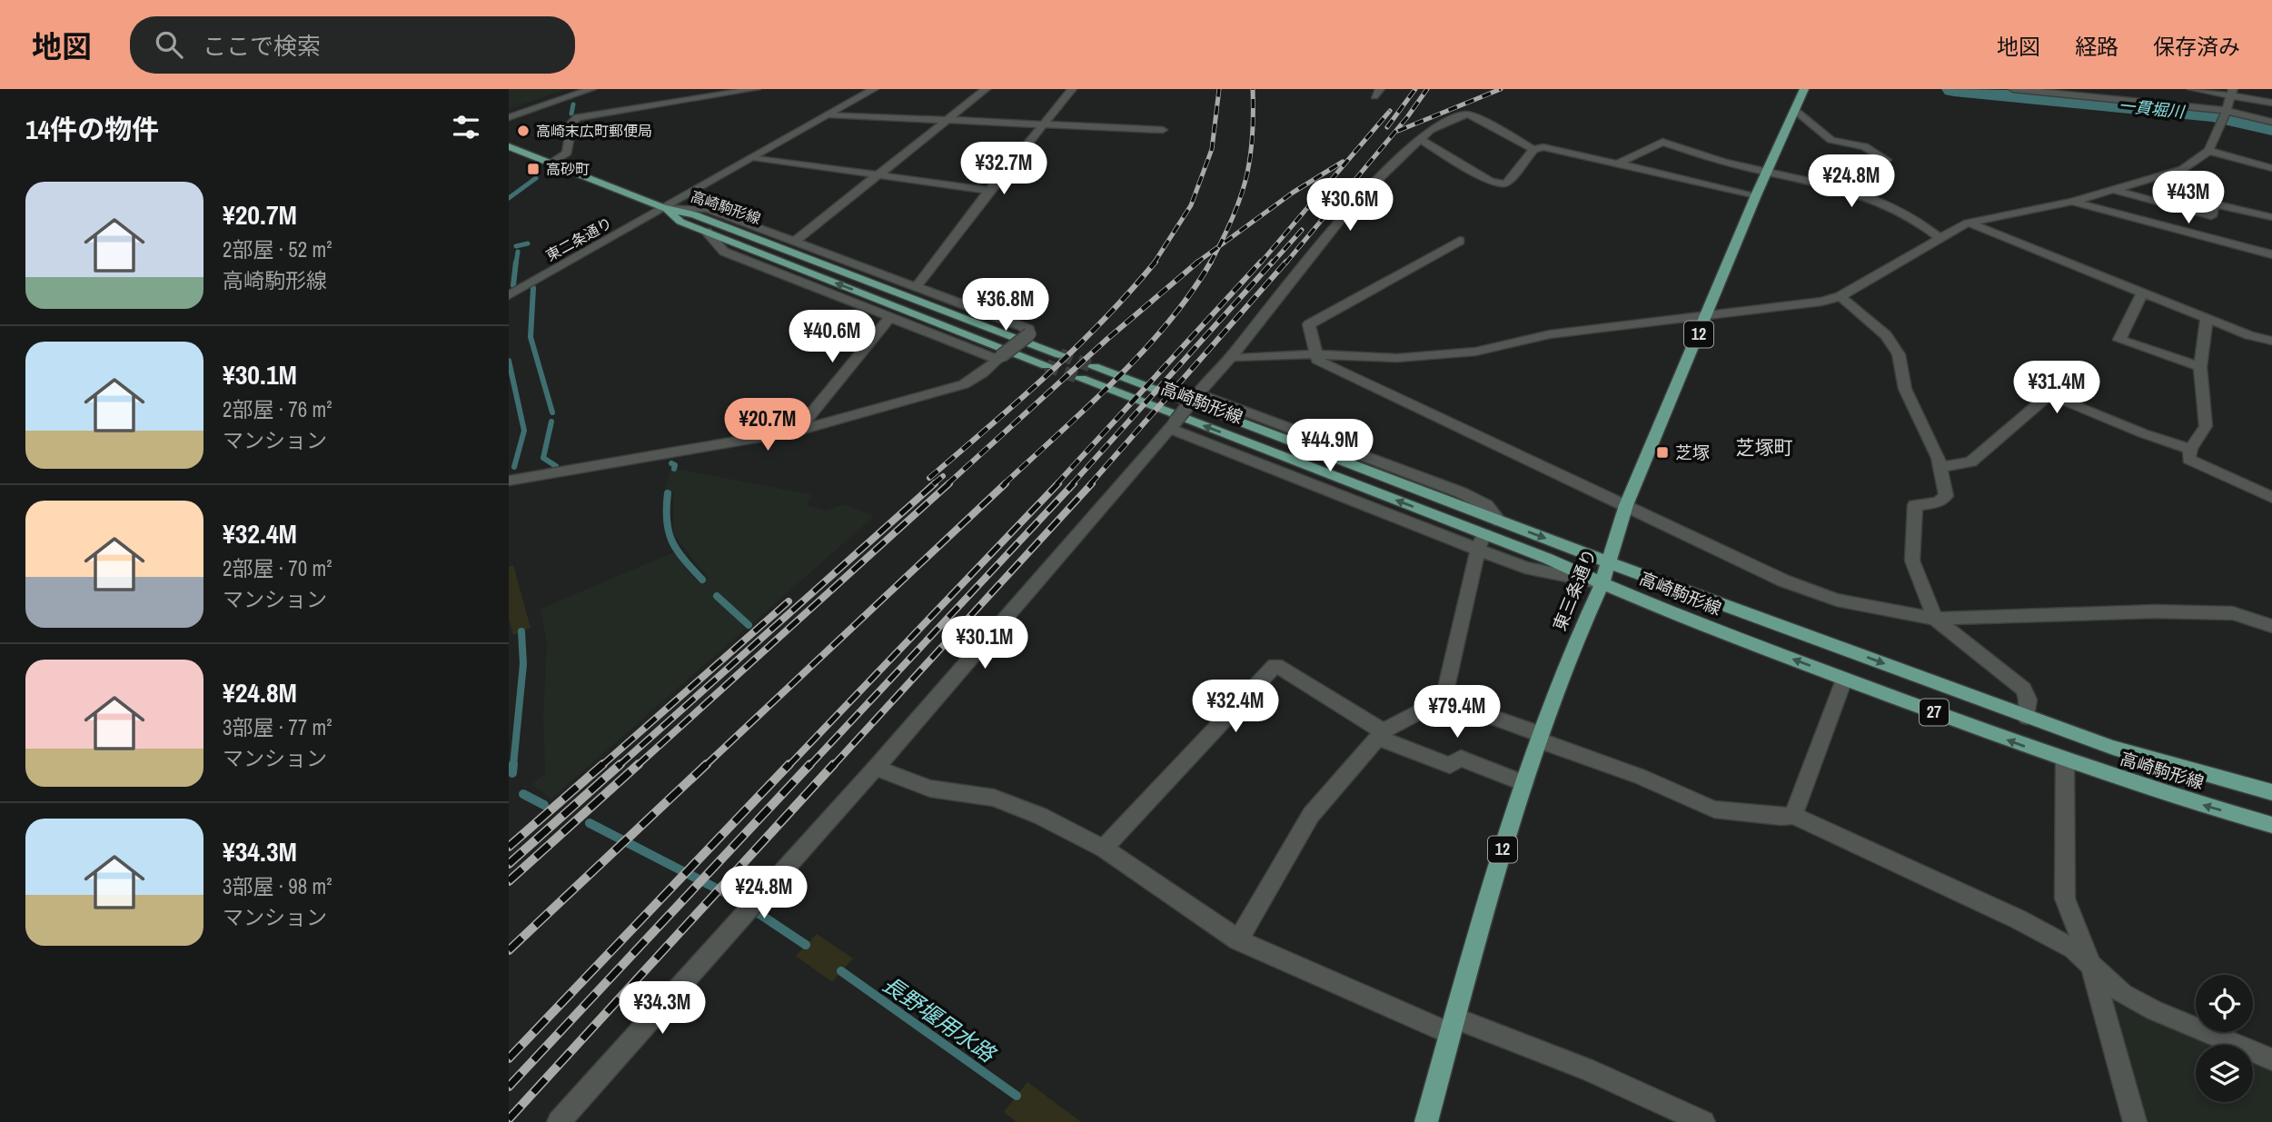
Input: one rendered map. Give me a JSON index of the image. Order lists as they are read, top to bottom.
{
  "streets": {
    "main road": [
      "高崎駒形線",
      "12",
      "東三条通り",
      "27"
    ],
    "street": ["東二条通り"]
  },
  "crossings": [
    ["高崎駒形線", "東二条通り"],
    ["高崎駒形線", "東三条通り"]
  ],
  "districts": ["芝塚町"],
  "water": ["一貫堀川", "長野堰用水路"],
  "places": {
    "other": ["高崎末広町郵便局"],
    "transit": ["高砂町", "芝塚"]
  },
  "page": {
    "header": "地図",
    "search": "ここで検索",
    "nav": ["地図", "経路", "保存済み"],
    "heading": "14件の物件",
    "price": [
      "¥32.7M",
      "¥24.8M",
      "¥43M",
      "¥30.6M",
      "¥36.8M",
      "¥40.6M",
      "¥31.4M",
      "¥20.7M",
      "¥44.9M",
      "¥30.1M",
      "¥32.4M",
      "¥79.4M",
      "¥24.8M",
      "¥34.3M"
    ],
    "list": [
      {
        "name": "¥20.7M",
        "note": "2部屋 · 52 m² · 高崎駒形線"
      },
      {
        "name": "¥30.1M",
        "note": "2部屋 · 76 m² · マンション"
      },
      {
        "name": "¥32.4M",
        "note": "2部屋 · 70 m² · マンション"
      },
      {
        "name": "¥24.8M",
        "note": "3部屋 · 77 m² · マンション"
      },
      {
        "name": "¥34.3M",
        "note": "3部屋 · 98 m² · マンション"
      }
    ]
  }
}
